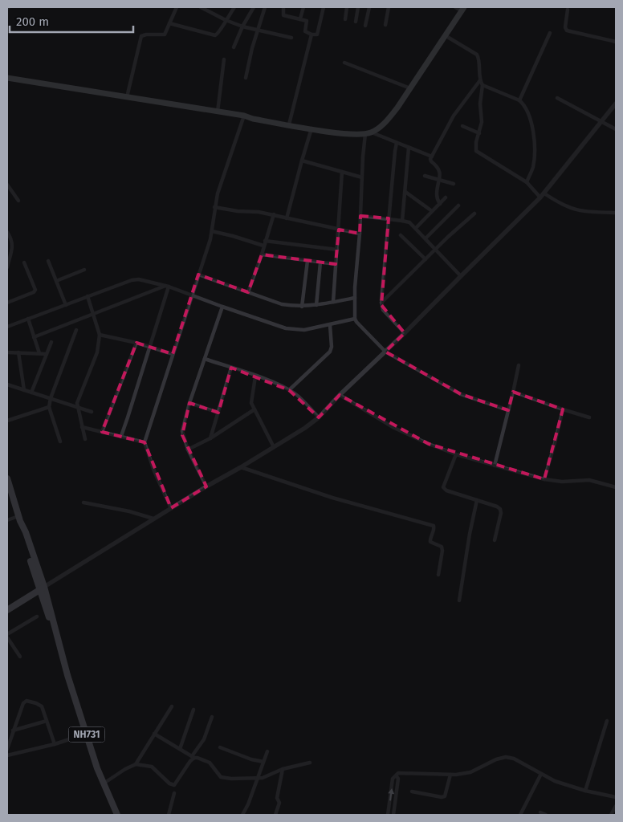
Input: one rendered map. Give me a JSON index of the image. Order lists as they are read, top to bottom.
{
  "streets": {
    "highway": ["NH731"]
  },
  "scale_bar": "200 m"
}
